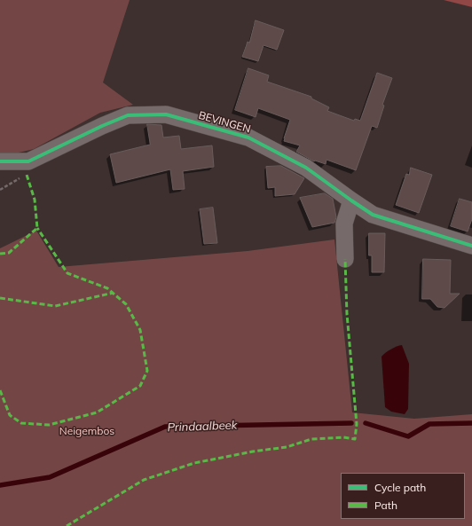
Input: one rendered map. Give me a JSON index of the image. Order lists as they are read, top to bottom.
{
  "streets": {
    "street": ["BEVINGEN"]
  },
  "water": ["Prindaalbeek"],
  "parks": ["Neigembos"],
  "legend": ["Cycle path", "Path"]
}
